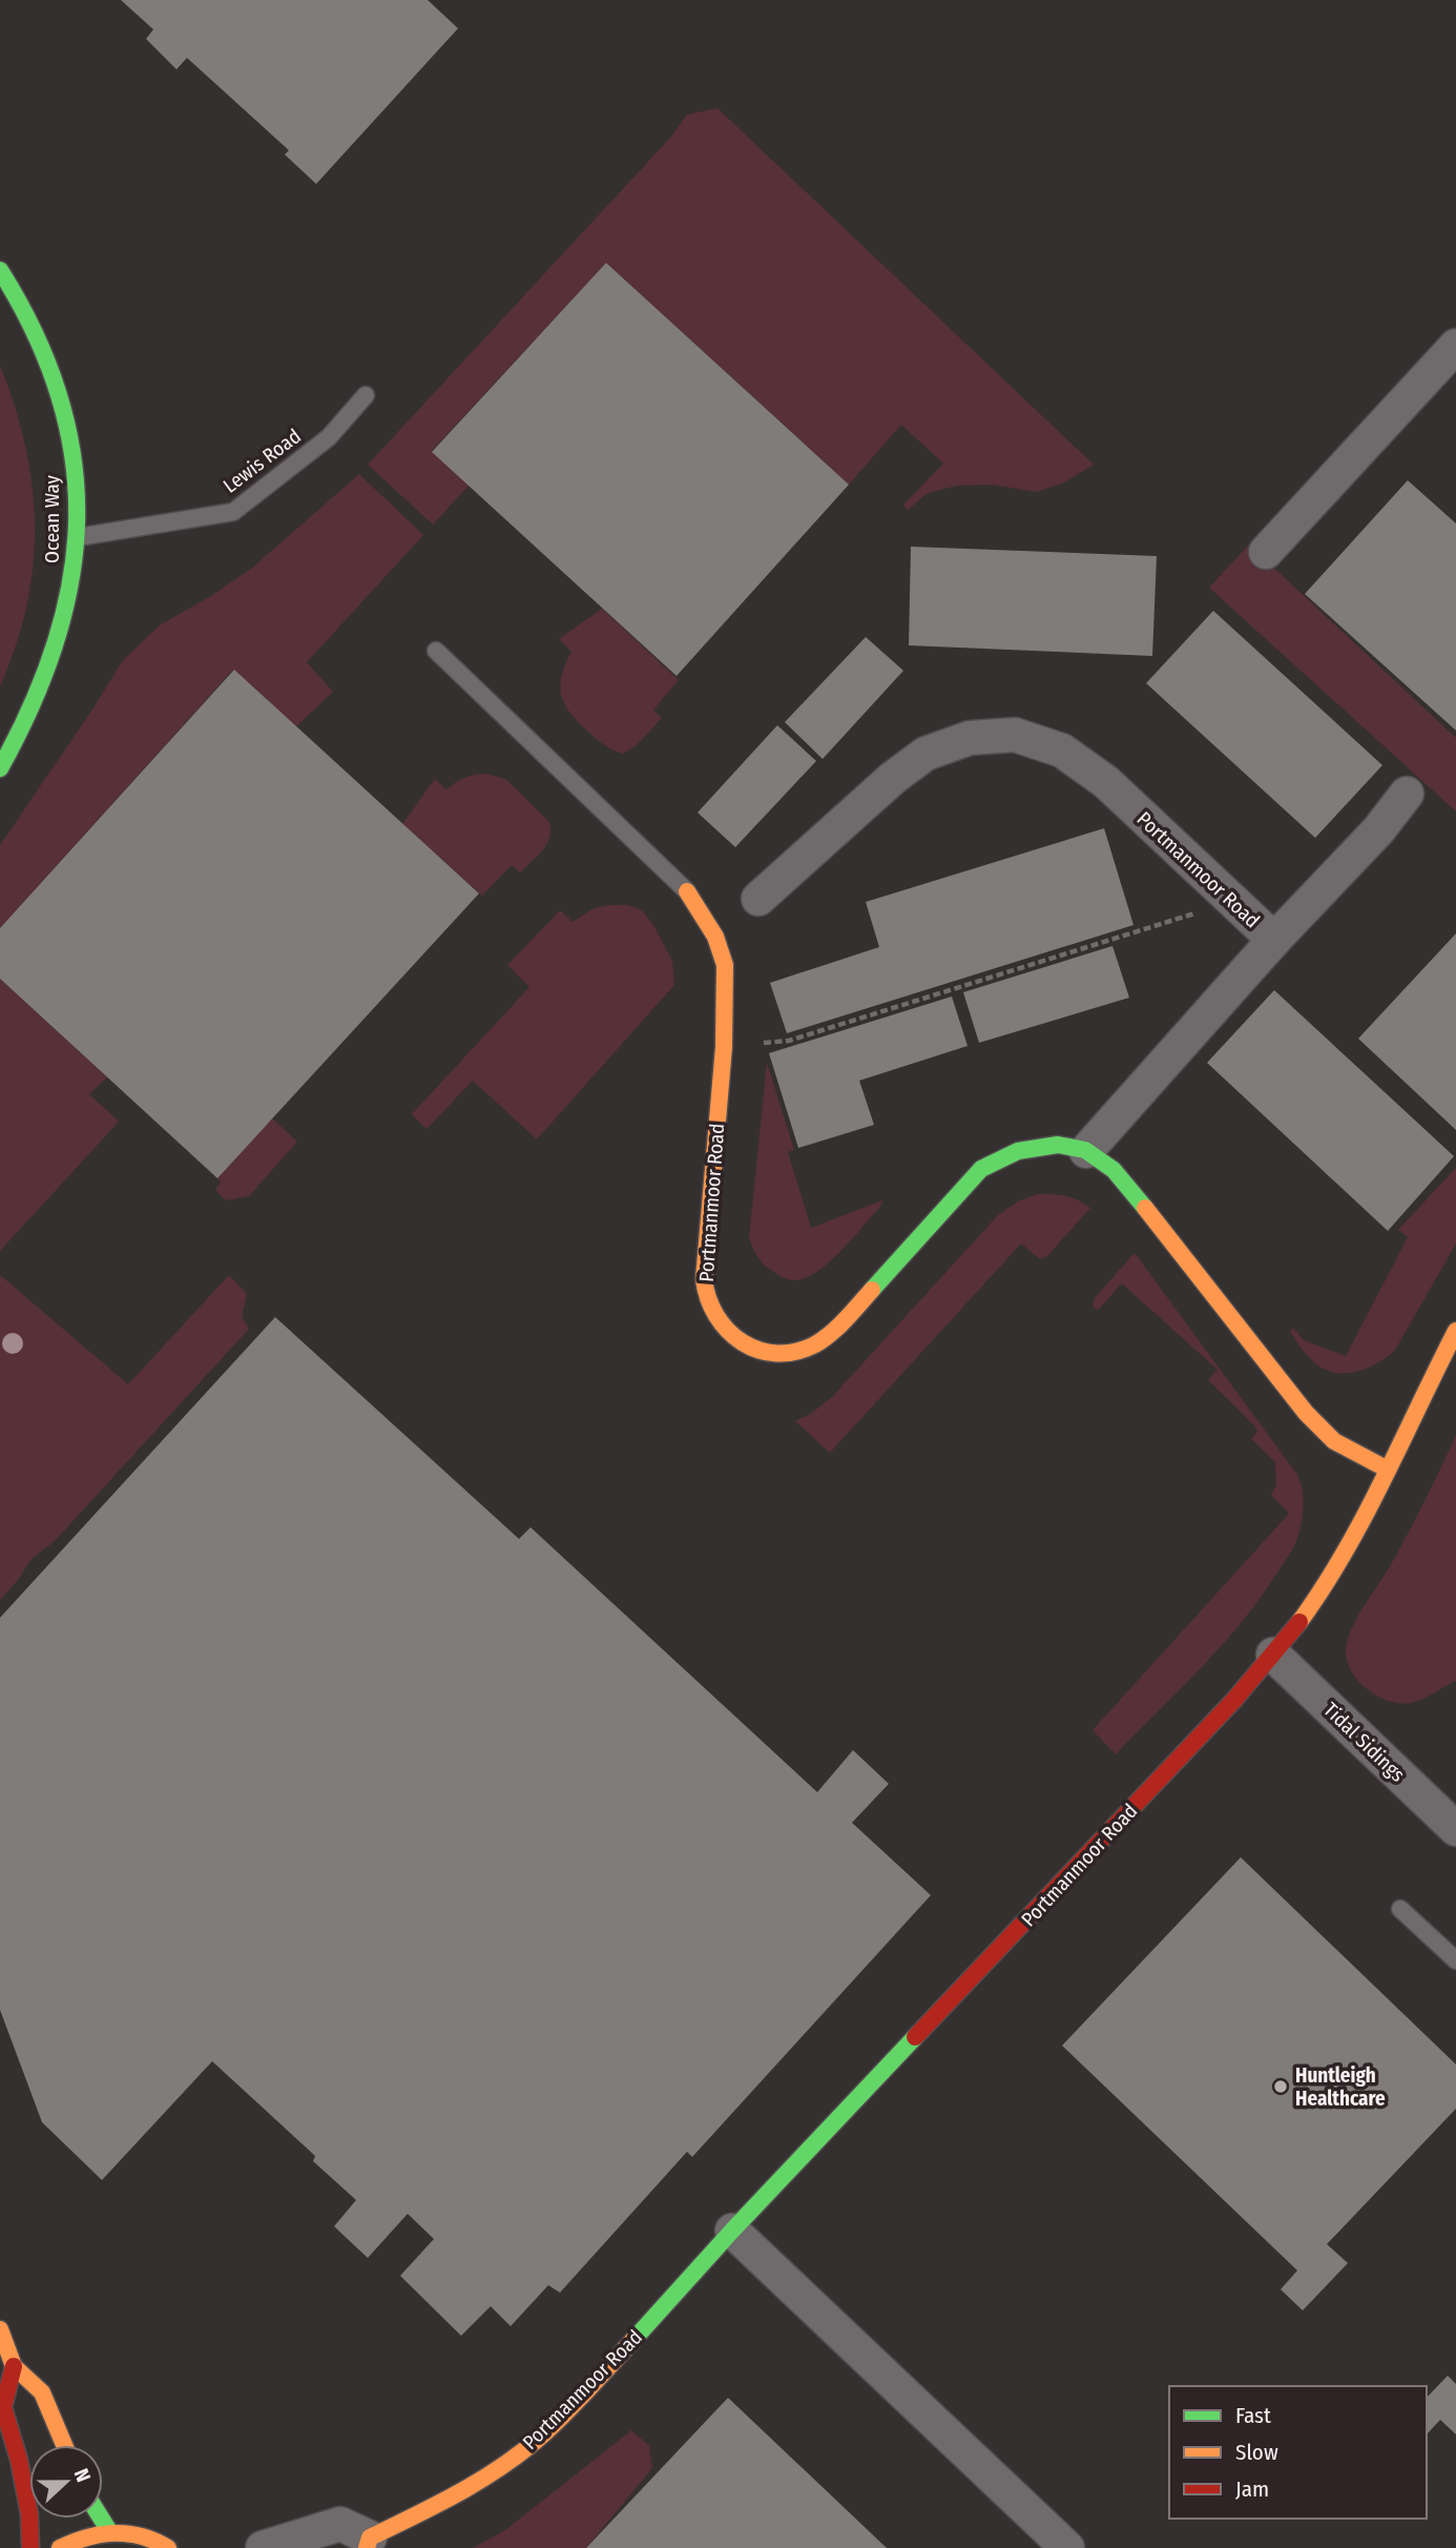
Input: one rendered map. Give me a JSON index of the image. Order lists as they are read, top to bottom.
{
  "streets": {
    "street": ["Ocean Way", "Portmanmoor Road", "Tidal Sidings"],
    "lane": ["Lewis Road"]
  },
  "crossings": [
    ["Lewis Road", "Ocean Way"],
    ["Portmanmoor Road", "Tidal Sidings"]
  ],
  "places": ["Huntleigh Healthcare"],
  "legend": ["Fast", "Slow", "Jam"],
  "north": "right"
}
